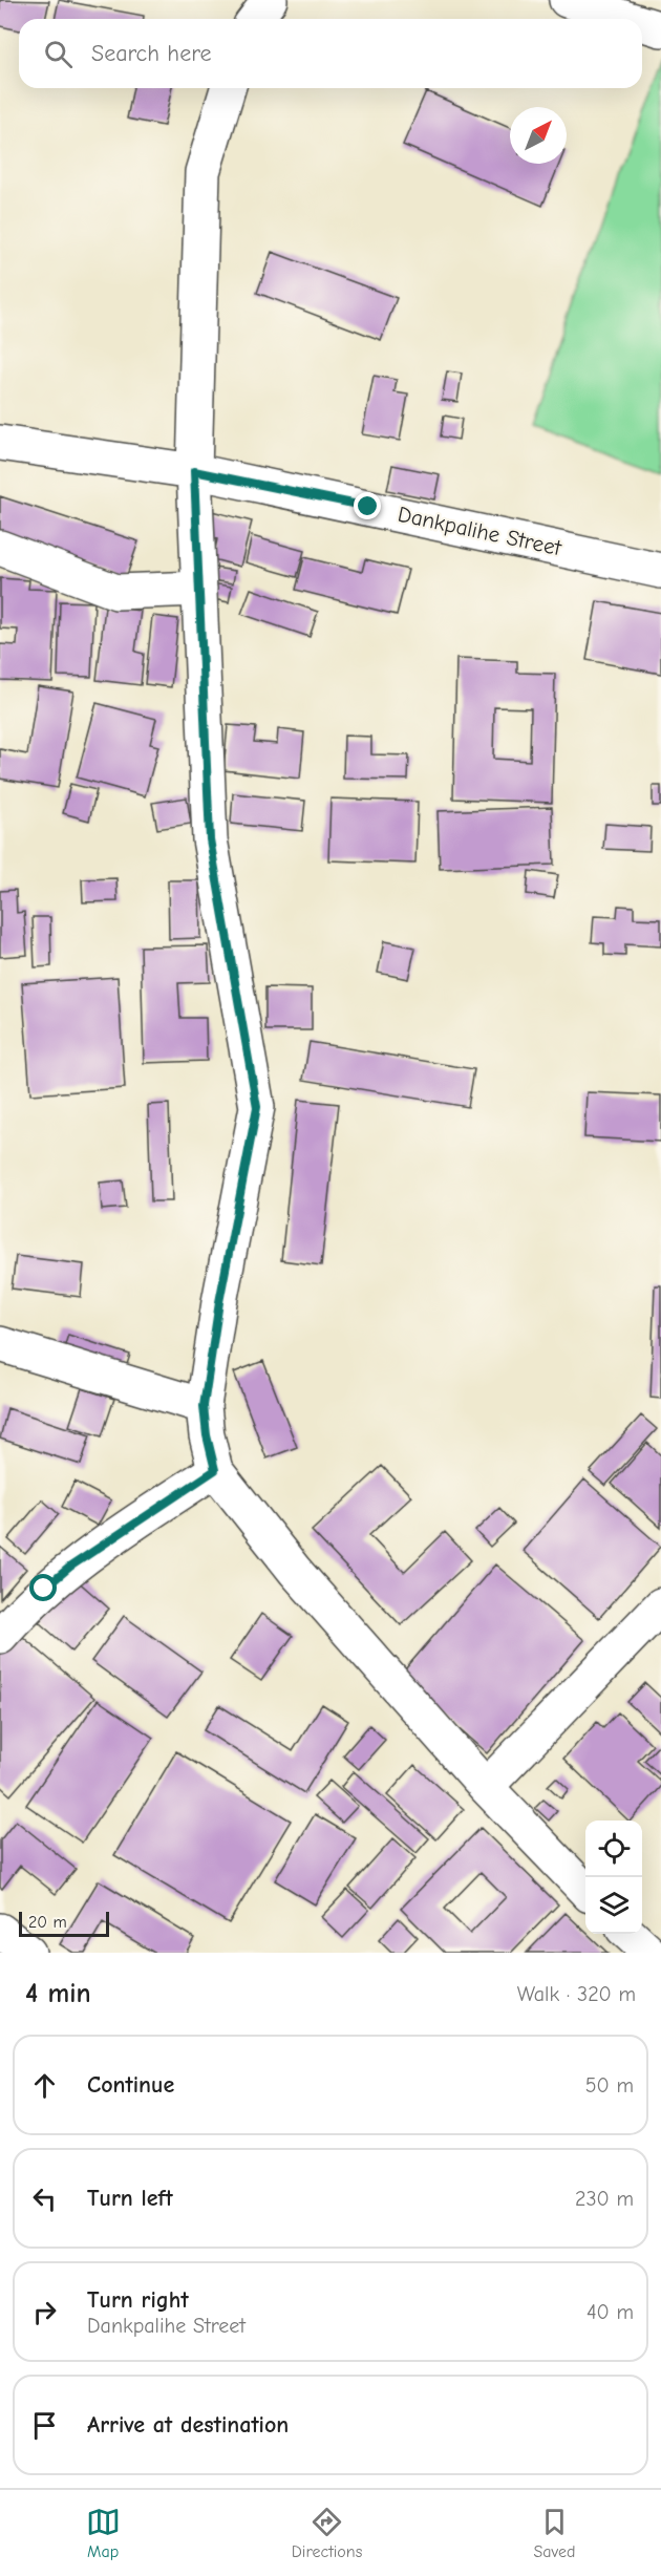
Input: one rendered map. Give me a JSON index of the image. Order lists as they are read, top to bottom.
{
  "streets": {
    "street": ["Dankpalihe Street"]
  },
  "scale_bar": "20 m",
  "north": "top right",
  "page": {
    "search": "Search here",
    "scale": "20 m",
    "heading": ["4 min", "Walk · 320 m"],
    "list": [
      ["Continue", "50 m"],
      ["Turn left", "230 m"],
      ["Turn right", "Dankpalihe Street", "40 m"],
      "Arrive at destination"
    ],
    "nav": ["Map", "Directions", "Saved"]
  }
}
